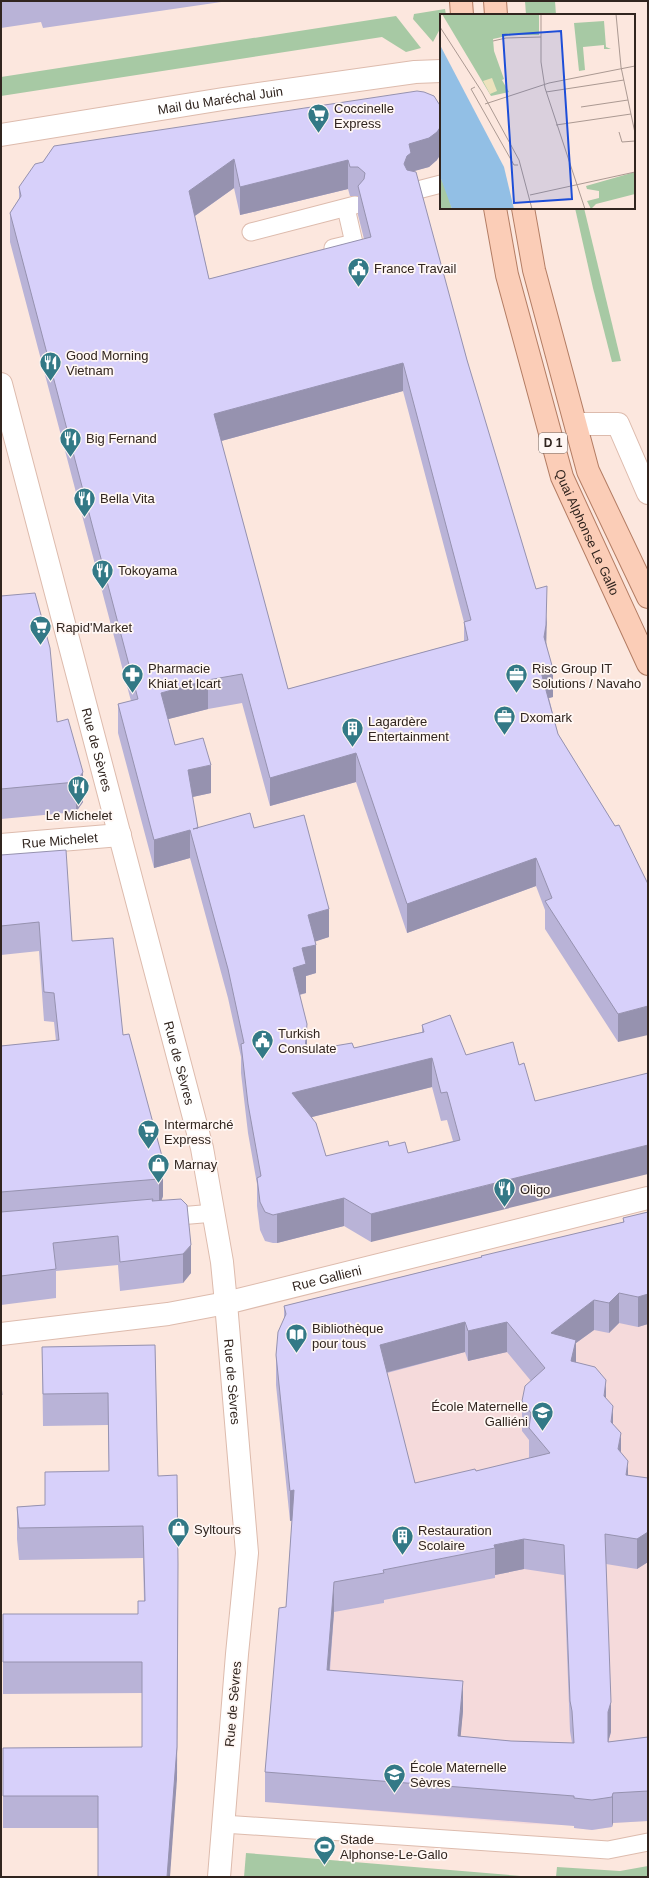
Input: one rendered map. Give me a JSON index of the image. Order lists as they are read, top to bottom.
{
  "streets": {
    "main road": ["D 1", "Quai Alphonse Le Gallo"],
    "street": [
      "Mail du Maréchal Juin",
      "Rue de Sèvres",
      "Rue Michelet",
      "Rue Gallieni"
    ]
  },
  "crossings": [
    ["Rue de Sèvres", "Rue Michelet"],
    ["Rue de Sèvres", "Rue Gallieni"]
  ],
  "places": {
    "supermarket": ["Coccinelle Express", "Rapid'Market", "Intermarché Express"],
    "public building": ["France Travail", "Turkish Consulate"],
    "restaurant": [
      "Good Morning Vietnam",
      "Big Fernand",
      "Bella Vita",
      "Tokoyama",
      "Le Michelet",
      "Oligo"
    ],
    "pharmacy": ["Pharmacie Khiat et Icart"],
    "office": ["Risc Group IT Solutions / Navaho", "Dxomark"],
    "building": ["Lagardère Entertainment", "Restauration Scolaire"],
    "shop": ["Marnay", "Syltours"],
    "library": ["Bibliothèque pour tous"],
    "school or university": ["École Maternelle Galliéni", "École Maternelle Sèvres"],
    "sports": ["Stade Alphonse-Le-Gallo"]
  }
}
